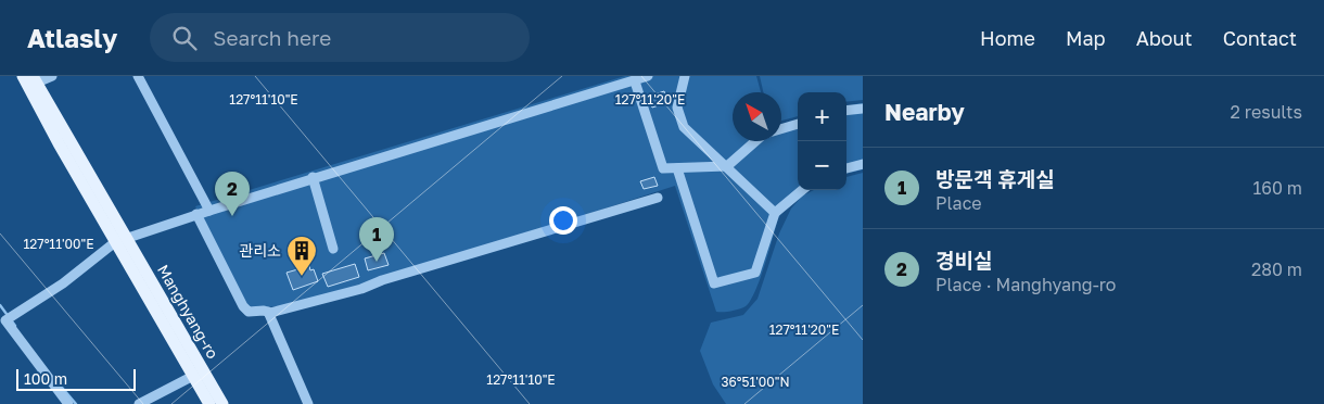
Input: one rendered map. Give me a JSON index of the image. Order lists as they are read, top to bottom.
{
  "streets": {
    "main road": ["Manghyang-ro"]
  },
  "places": {
    "building": ["관리소"]
  },
  "scale_bar": "100 m",
  "north": "top left",
  "page": {
    "header": "Atlasly",
    "search": "Search here",
    "nav": [
      "Home",
      "Map",
      "About",
      "Contact"
    ],
    "heading": ["Nearby", "2 results"],
    "map_buttons": ["+", "−"],
    "list": [
      {
        "mark": "1",
        "name": "방문객 휴게실",
        "note": "Place",
        "value": "160 m"
      },
      {
        "mark": "2",
        "name": "경비실",
        "note": "Place · Manghyang-ro",
        "value": "280 m"
      }
    ],
    "pins": ["2", "1"],
    "scale": "100 m"
  },
  "coordinates": [
    "127°11'10\"E",
    "127°11'20\"E",
    "127°11'00\"E",
    "36°51'00\"N"
  ]
}
